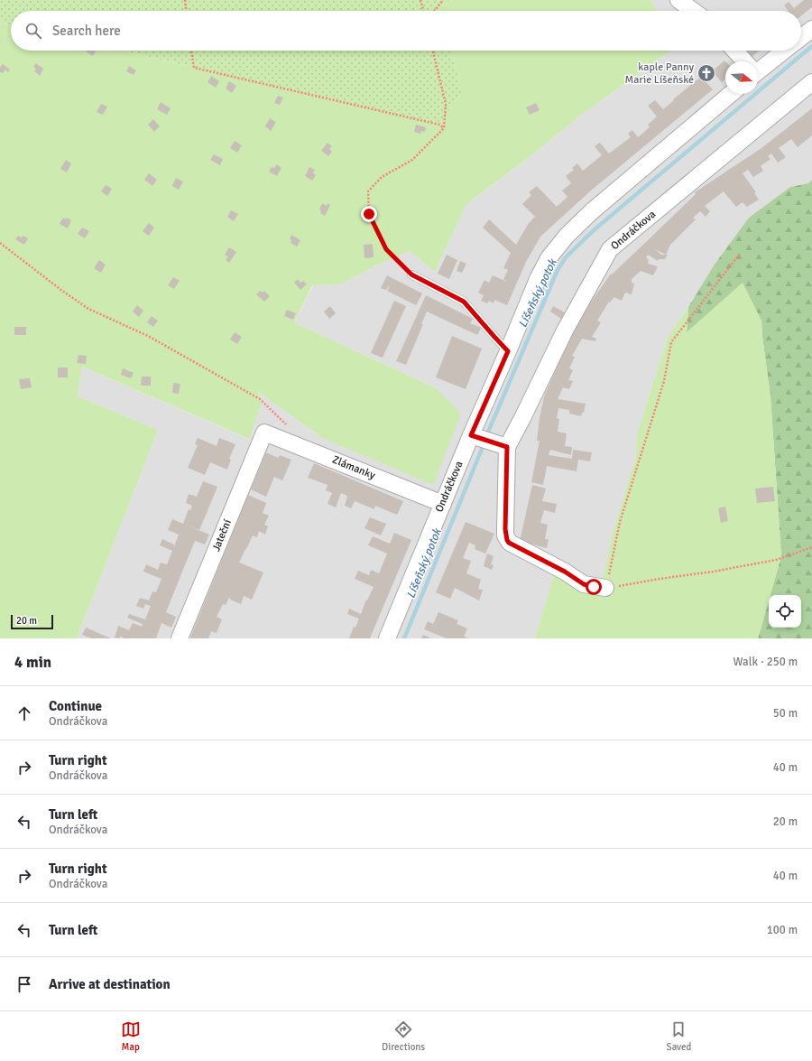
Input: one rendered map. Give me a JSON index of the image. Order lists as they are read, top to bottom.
{
  "streets": {
    "street": ["Ondráčkova", "Zlámanky", "Jateční"]
  },
  "crossings": [
    ["Ondráčkova", "Zlámanky"],
    ["Zlámanky", "Jateční"]
  ],
  "water": ["Líšeňský potok"],
  "places": {
    "church": ["kaple Panny Marie Líšeňské"]
  },
  "scale_bar": "20 m",
  "north": "right",
  "page": {
    "search": "Search here",
    "scale": "20 m",
    "heading": ["4 min", "Walk · 250 m"],
    "list": [
      ["Continue", "Ondráčkova", "50 m"],
      ["Turn right", "Ondráčkova", "40 m"],
      ["Turn left", "Ondráčkova", "20 m"],
      ["Turn right", "Ondráčkova", "40 m"],
      ["Turn left", "100 m"],
      "Arrive at destination"
    ],
    "nav": ["Map", "Directions", "Saved"]
  }
}
